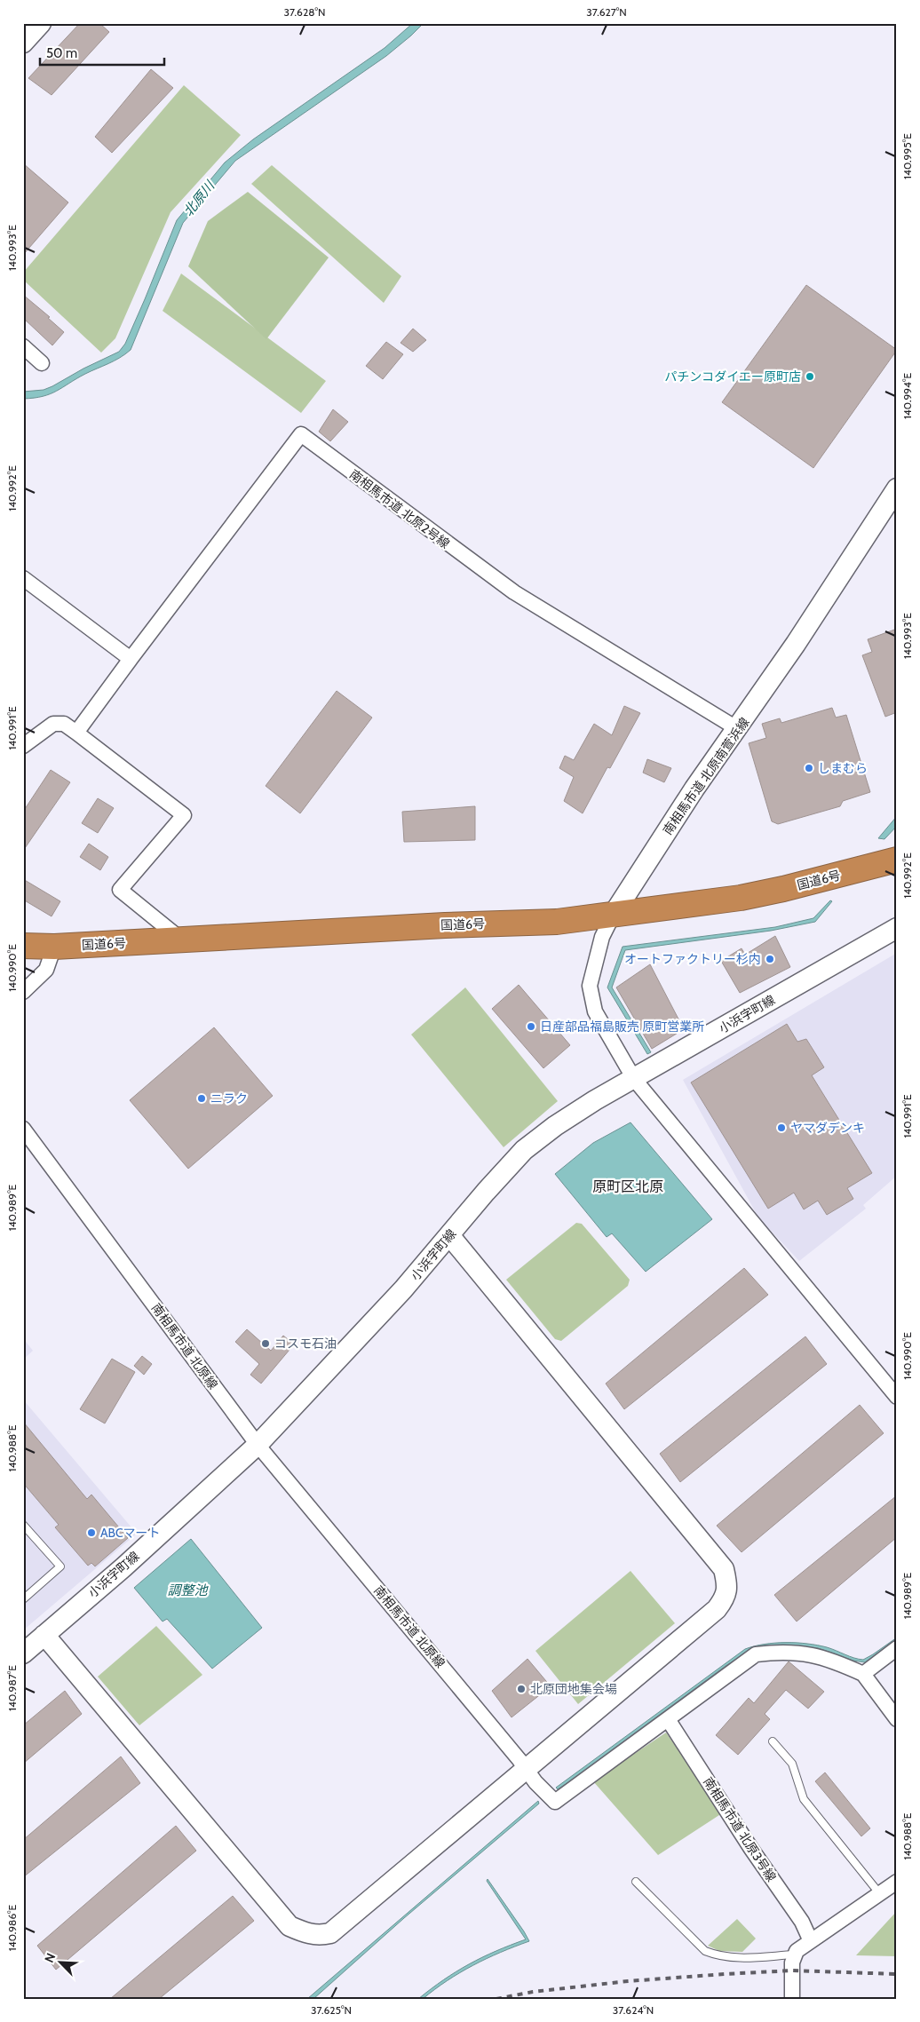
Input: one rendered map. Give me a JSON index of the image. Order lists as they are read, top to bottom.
{
  "streets": {
    "highway": ["国道6号"],
    "street": [
      "南相馬市道 北原2号線",
      "南相馬市道 北原南萱浜線",
      "小浜字町線",
      "南相馬市道 北原線",
      "南相馬市道 北原3号線"
    ]
  },
  "crossings": [
    ["南相馬市道 北原2号線", "南相馬市道 北原南萱浜線"],
    ["南相馬市道 北原南萱浜線", "国道6号"],
    ["南相馬市道 北原南萱浜線", "小浜字町線"],
    ["小浜字町線", "南相馬市道 北原線"],
    ["南相馬市道 北原線", "南相馬市道 北原3号線"]
  ],
  "districts": ["原町区北原"],
  "water": ["北原川", "調整池"],
  "places": [
    "パチンコダイエー原町店",
    "しまむら",
    "オートファクトリー杉内",
    "日産部品福島販売 原町営業所",
    "ニラク",
    "ヤマダデンキ",
    "コスモ石油",
    "ABCマート",
    "北原団地集会場"
  ],
  "scale_bar": "50 m",
  "north": "top left",
  "coordinates": [
    "37.628°N",
    "37.627°N",
    "140.995°E",
    "140.993°E",
    "140.994°E",
    "140.992°E",
    "140.991°E",
    "140.990°E",
    "140.989°E",
    "140.988°E",
    "140.987°E",
    "140.986°E",
    "37.625°N",
    "37.624°N"
  ]
}
